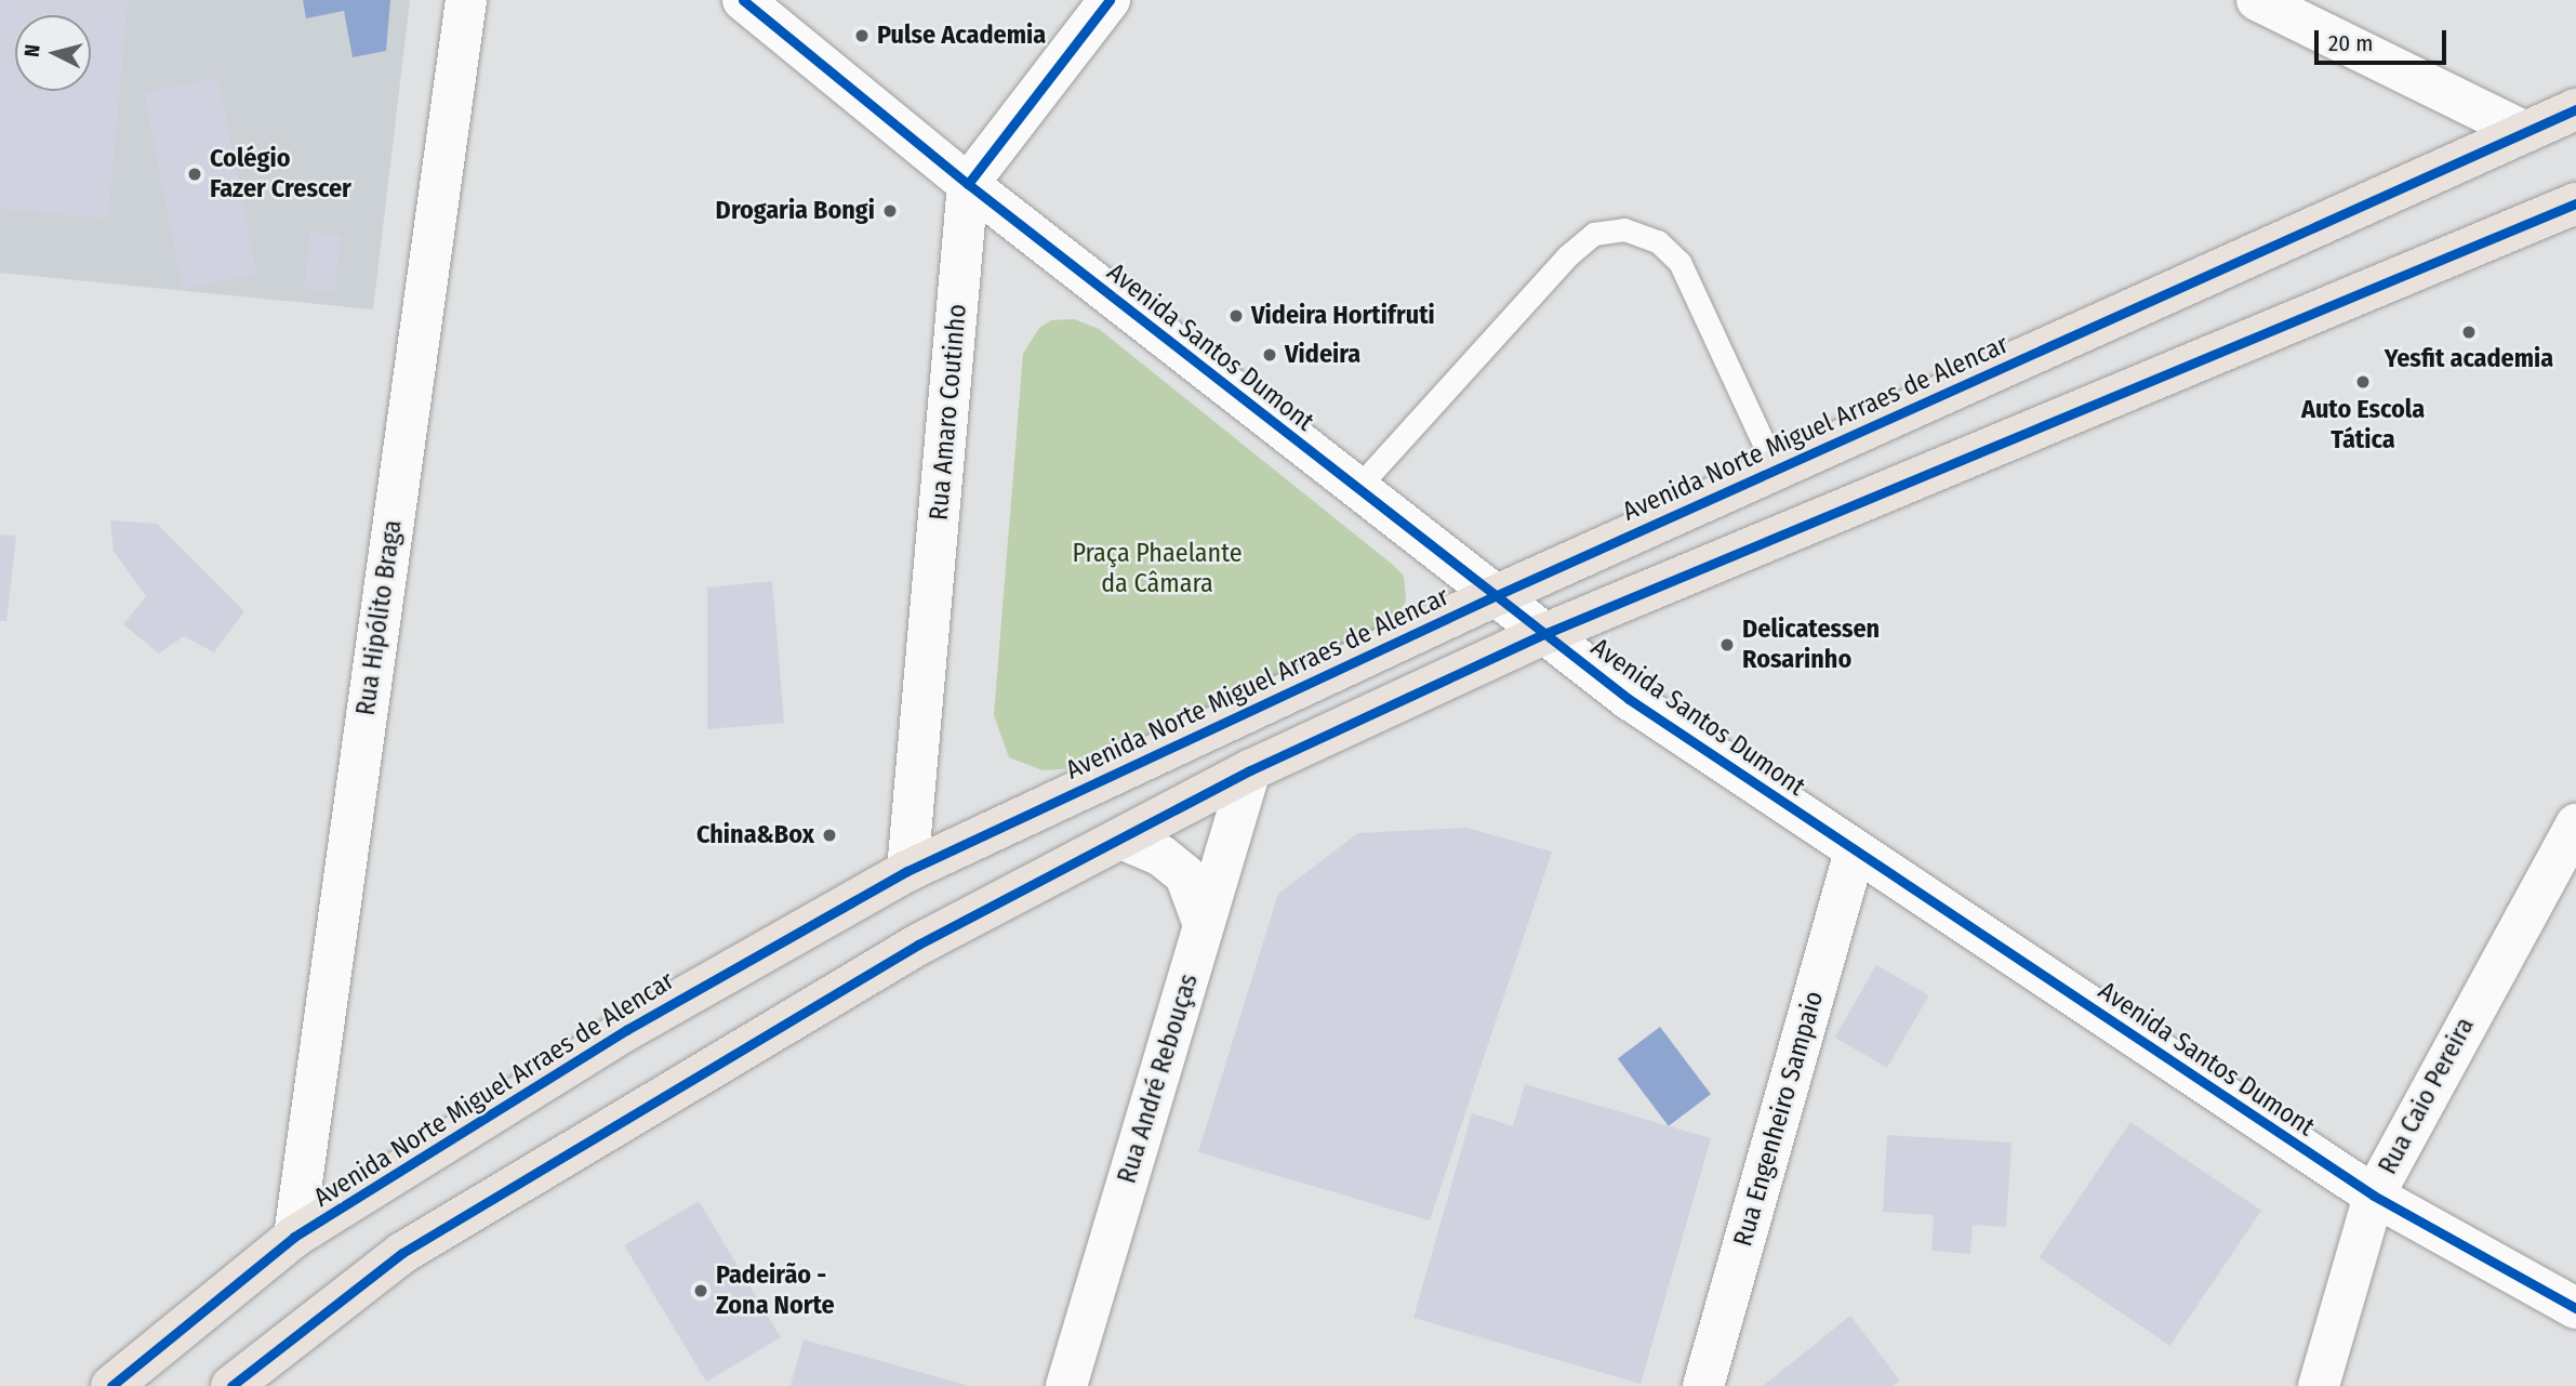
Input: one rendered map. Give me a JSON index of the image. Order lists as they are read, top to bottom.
{
  "streets": {
    "main road": ["Avenida Norte Miguel Arraes de Alencar"],
    "street": [
      "Avenida Santos Dumont",
      "Rua Amaro Coutinho",
      "Rua Hipólito Braga",
      "Rua André Rebouças",
      "Rua Caio Pereira",
      "Rua Engenheiro Sampaio"
    ]
  },
  "crossings": [
    ["Avenida Santos Dumont", "Rua Amaro Coutinho"],
    ["Avenida Santos Dumont", "Avenida Norte Miguel Arraes de Alencar"],
    ["Avenida Santos Dumont", "Rua Caio Pereira"],
    ["Avenida Santos Dumont", "Rua Engenheiro Sampaio"],
    ["Rua Amaro Coutinho", "Avenida Norte Miguel Arraes de Alencar"],
    ["Avenida Norte Miguel Arraes de Alencar", "Rua Hipólito Braga"]
  ],
  "parks": ["Praça Phaelante da Câmara"],
  "places": [
    "Pulse Academia",
    "Colégio Fazer Crescer",
    "Drogaria Bongi",
    "Videira Hortifruti",
    "Yesfit academia",
    "Videira",
    "Auto Escola Tática",
    "Delicatessen Rosarinho",
    "China&Box",
    "Padeirão - Zona Norte"
  ],
  "scale_bar": "20 m",
  "north": "left"
}
